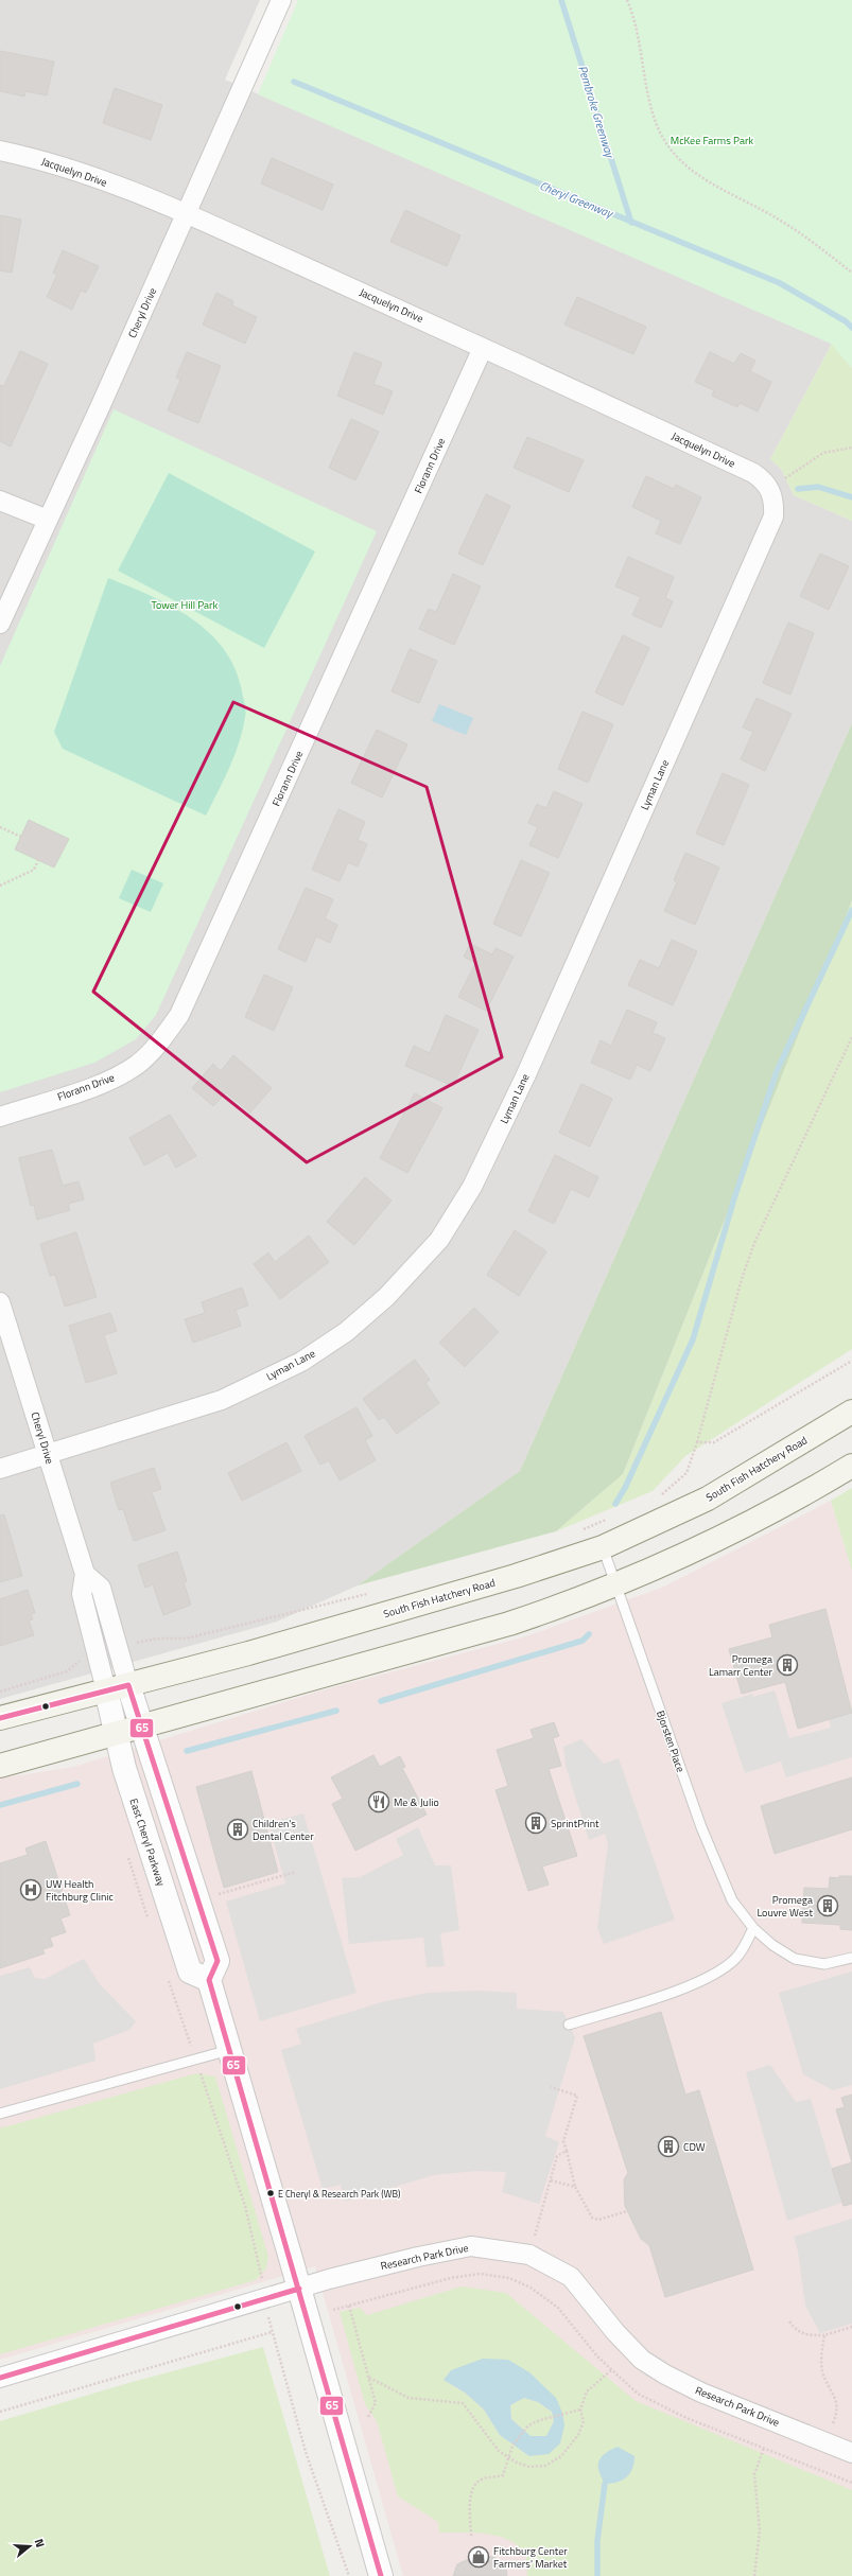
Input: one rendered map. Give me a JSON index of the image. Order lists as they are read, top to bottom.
{
  "streets": {
    "main road": ["South Fish Hatchery Road"],
    "street": [
      "Jacquelyn Drive",
      "Cheryl Drive",
      "Florann Drive",
      "Lyman Lane",
      "East Cheryl Parkway",
      "Research Park Drive"
    ],
    "lane": ["Bjorsten Place"]
  },
  "crossings": [
    ["Jacquelyn Drive", "Cheryl Drive"],
    ["Jacquelyn Drive", "Florann Drive"],
    ["Jacquelyn Drive", "Lyman Lane"],
    ["Cheryl Drive", "Lyman Lane"],
    ["Cheryl Drive", "South Fish Hatchery Road"],
    ["Cheryl Drive", "East Cheryl Parkway"],
    ["South Fish Hatchery Road", "Bjorsten Place"],
    ["South Fish Hatchery Road", "East Cheryl Parkway"]
  ],
  "water": ["Pembroke Greenway", "Cheryl Greenway"],
  "parks": ["McKee Farms Park", "Tower Hill Park"],
  "places": {
    "building": [
      "Promega Lamarr Center",
      "SprintPrint",
      "Children's Dental Center",
      "Promega Louvre West",
      "CDW"
    ],
    "restaurant": ["Me & Julio"],
    "hospital": ["UW Health Fitchburg Clinic"],
    "other": ["E Cheryl & Research Park (WB)"],
    "shop": ["Fitchburg Center Farmers' Market"]
  },
  "lines": ["transit line 65"],
  "north": "right"
}
